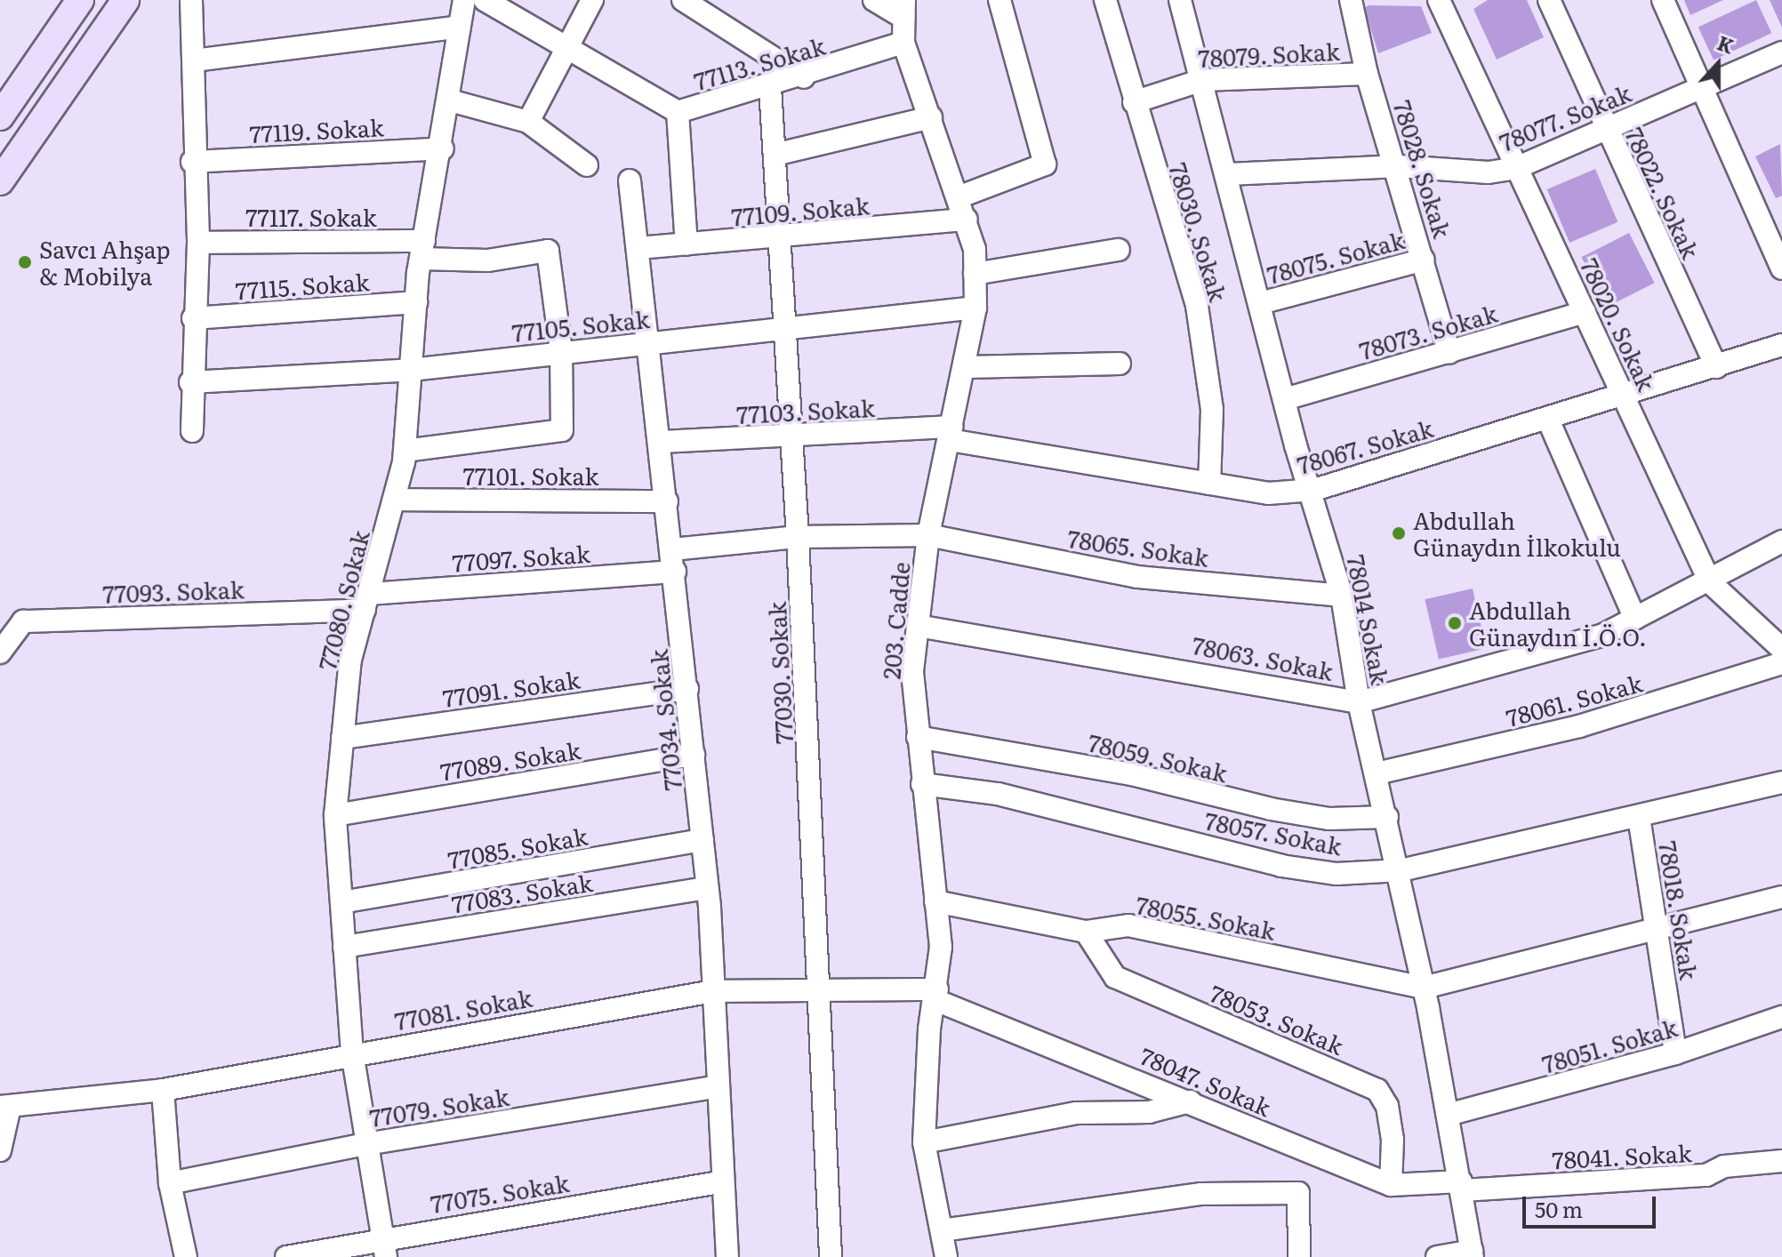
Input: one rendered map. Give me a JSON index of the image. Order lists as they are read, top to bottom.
{
  "streets": {
    "street": [
      "78079. Sokak",
      "77113. Sokak",
      "78077. Sokak",
      "77119. Sokak",
      "78028. Sokak",
      "78022. Sokak",
      "77109. Sokak",
      "77117. Sokak",
      "78030. Sokak",
      "78075. Sokak",
      "77115. Sokak",
      "78020. Sokak",
      "77105. Sokak",
      "78073. Sokak",
      "77103. Sokak",
      "78067. Sokak",
      "77101. Sokak",
      "78065. Sokak",
      "77097. Sokak",
      "77093. Sokak",
      "77080. Sokak",
      "78014 Sokak",
      "203. Cadde",
      "78063. Sokak",
      "77030. Sokak",
      "77091. Sokak",
      "78061. Sokak",
      "77034. Sokak",
      "78059. Sokak",
      "77089. Sokak",
      "78057. Sokak",
      "77085. Sokak",
      "77083. Sokak",
      "78018. Sokak",
      "78055. Sokak",
      "77081. Sokak",
      "78053. Sokak",
      "78051. Sokak",
      "78047. Sokak",
      "77079. Sokak",
      "78041. Sokak",
      "77075. Sokak"
    ]
  },
  "crossings": [
    ["78079. Sokak", "78028. Sokak"],
    ["78079. Sokak", "78030. Sokak"],
    ["78079. Sokak", "78014 Sokak"],
    ["77113. Sokak", "203. Cadde"],
    ["77113. Sokak", "77030. Sokak"],
    ["78077. Sokak", "78028. Sokak"],
    ["78077. Sokak", "78022. Sokak"],
    ["78077. Sokak", "78020. Sokak"],
    ["78077. Sokak", "78014 Sokak"],
    ["77119. Sokak", "77080. Sokak"],
    ["78028. Sokak", "78075. Sokak"],
    ["78028. Sokak", "78073. Sokak"],
    ["78022. Sokak", "78067. Sokak"],
    ["77109. Sokak", "203. Cadde"],
    ["77109. Sokak", "77030. Sokak"],
    ["77109. Sokak", "77034. Sokak"],
    ["77117. Sokak", "77105. Sokak"],
    ["77117. Sokak", "77080. Sokak"],
    ["78030. Sokak", "78067. Sokak"],
    ["78075. Sokak", "78014 Sokak"],
    ["77115. Sokak", "77080. Sokak"],
    ["78020. Sokak", "78073. Sokak"],
    ["78020. Sokak", "78067. Sokak"],
    ["78020. Sokak", "78063. Sokak"],
    ["77105. Sokak", "77080. Sokak"],
    ["77105. Sokak", "203. Cadde"],
    ["77105. Sokak", "77030. Sokak"],
    ["77105. Sokak", "77034. Sokak"],
    ["78073. Sokak", "78014 Sokak"],
    ["77103. Sokak", "78067. Sokak"],
    ["77103. Sokak", "203. Cadde"],
    ["77103. Sokak", "77030. Sokak"],
    ["77103. Sokak", "77034. Sokak"],
    ["78067. Sokak", "78014 Sokak"],
    ["78067. Sokak", "203. Cadde"],
    ["77101. Sokak", "77080. Sokak"],
    ["77101. Sokak", "77034. Sokak"],
    ["78065. Sokak", "78014 Sokak"],
    ["78065. Sokak", "203. Cadde"],
    ["77097. Sokak", "77093. Sokak"],
    ["77097. Sokak", "77080. Sokak"],
    ["77097. Sokak", "77034. Sokak"],
    ["77093. Sokak", "77080. Sokak"],
    ["77080. Sokak", "77091. Sokak"],
    ["77080. Sokak", "77089. Sokak"],
    ["77080. Sokak", "77085. Sokak"],
    ["77080. Sokak", "77083. Sokak"],
    ["77080. Sokak", "77081. Sokak"],
    ["77080. Sokak", "77079. Sokak"],
    ["77080. Sokak", "77075. Sokak"],
    ["78014 Sokak", "78063. Sokak"],
    ["78014 Sokak", "78061. Sokak"],
    ["78014 Sokak", "78059. Sokak"],
    ["78014 Sokak", "78057. Sokak"],
    ["78014 Sokak", "78055. Sokak"],
    ["78014 Sokak", "78051. Sokak"],
    ["78014 Sokak", "78047. Sokak"],
    ["78014 Sokak", "78041. Sokak"],
    ["203. Cadde", "78063. Sokak"],
    ["203. Cadde", "78059. Sokak"],
    ["203. Cadde", "78057. Sokak"],
    ["203. Cadde", "78055. Sokak"],
    ["203. Cadde", "77081. Sokak"],
    ["203. Cadde", "78047. Sokak"],
    ["77030. Sokak", "77081. Sokak"],
    ["77091. Sokak", "77034. Sokak"],
    ["77034. Sokak", "77089. Sokak"],
    ["77034. Sokak", "77085. Sokak"],
    ["77034. Sokak", "77083. Sokak"],
    ["77034. Sokak", "77081. Sokak"],
    ["77034. Sokak", "77079. Sokak"],
    ["77034. Sokak", "77075. Sokak"],
    ["78057. Sokak", "78018. Sokak"],
    ["78018. Sokak", "78051. Sokak"],
    ["78055. Sokak", "78053. Sokak"],
    ["77081. Sokak", "78047. Sokak"],
    ["78053. Sokak", "78047. Sokak"],
    ["78047. Sokak", "78041. Sokak"]
  ],
  "places": ["Savcı Ahşap & Mobilya", "Abdullah Günaydın İlkokulu", "Abdullah Günaydın İ.Ö.O."],
  "scale_bar": "50 m",
  "north": "top"
}
